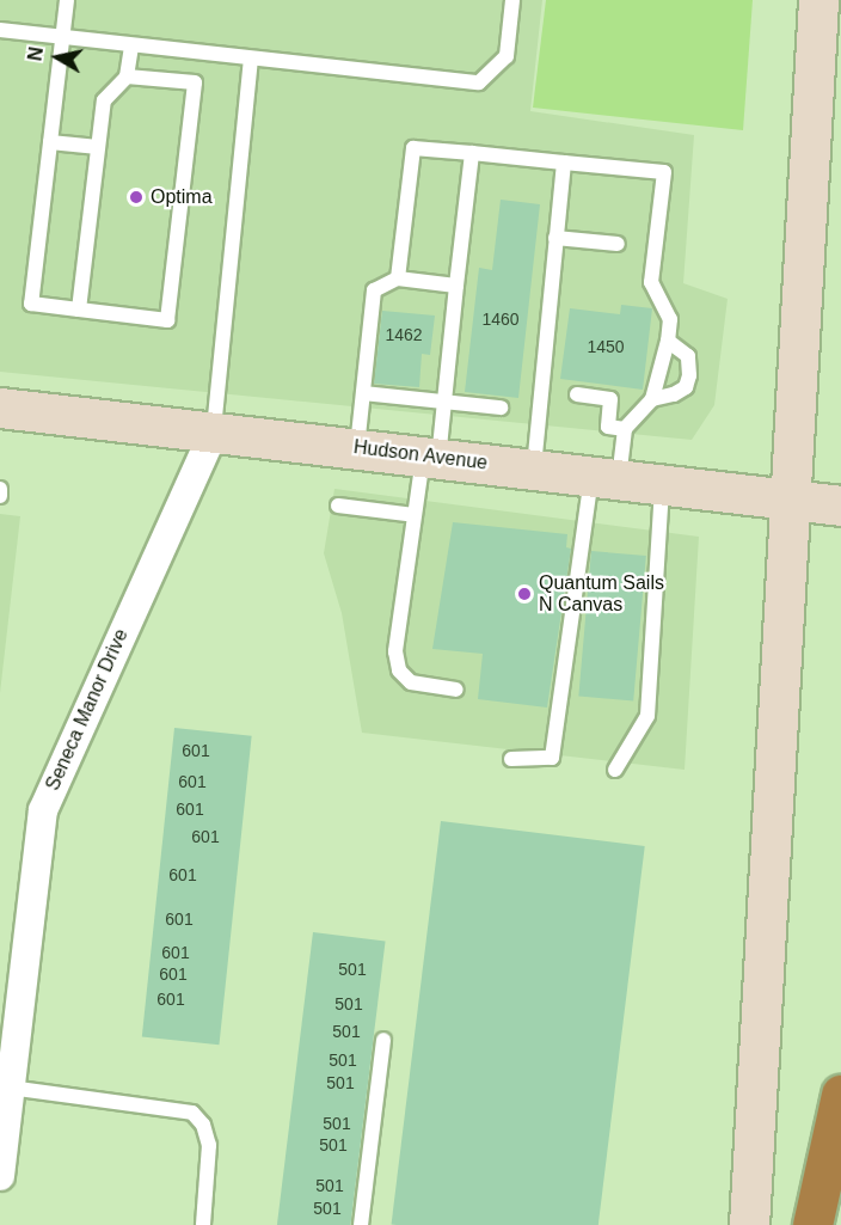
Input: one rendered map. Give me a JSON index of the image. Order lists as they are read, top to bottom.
{
  "streets": {
    "main road": ["Hudson Avenue"],
    "street": ["Seneca Manor Drive"]
  },
  "crossings": [
    ["Hudson Avenue", "Seneca Manor Drive"]
  ],
  "places": ["Optima", "Quantum Sails N Canvas"],
  "house_numbers": [
    "1460",
    "1462",
    "1450",
    "601",
    "601",
    "601",
    "601",
    "601",
    "601",
    "601",
    "501",
    "601",
    "601",
    "501",
    "501",
    "501",
    "501",
    "501",
    "501",
    "501",
    "501"
  ],
  "north": "left"
}
